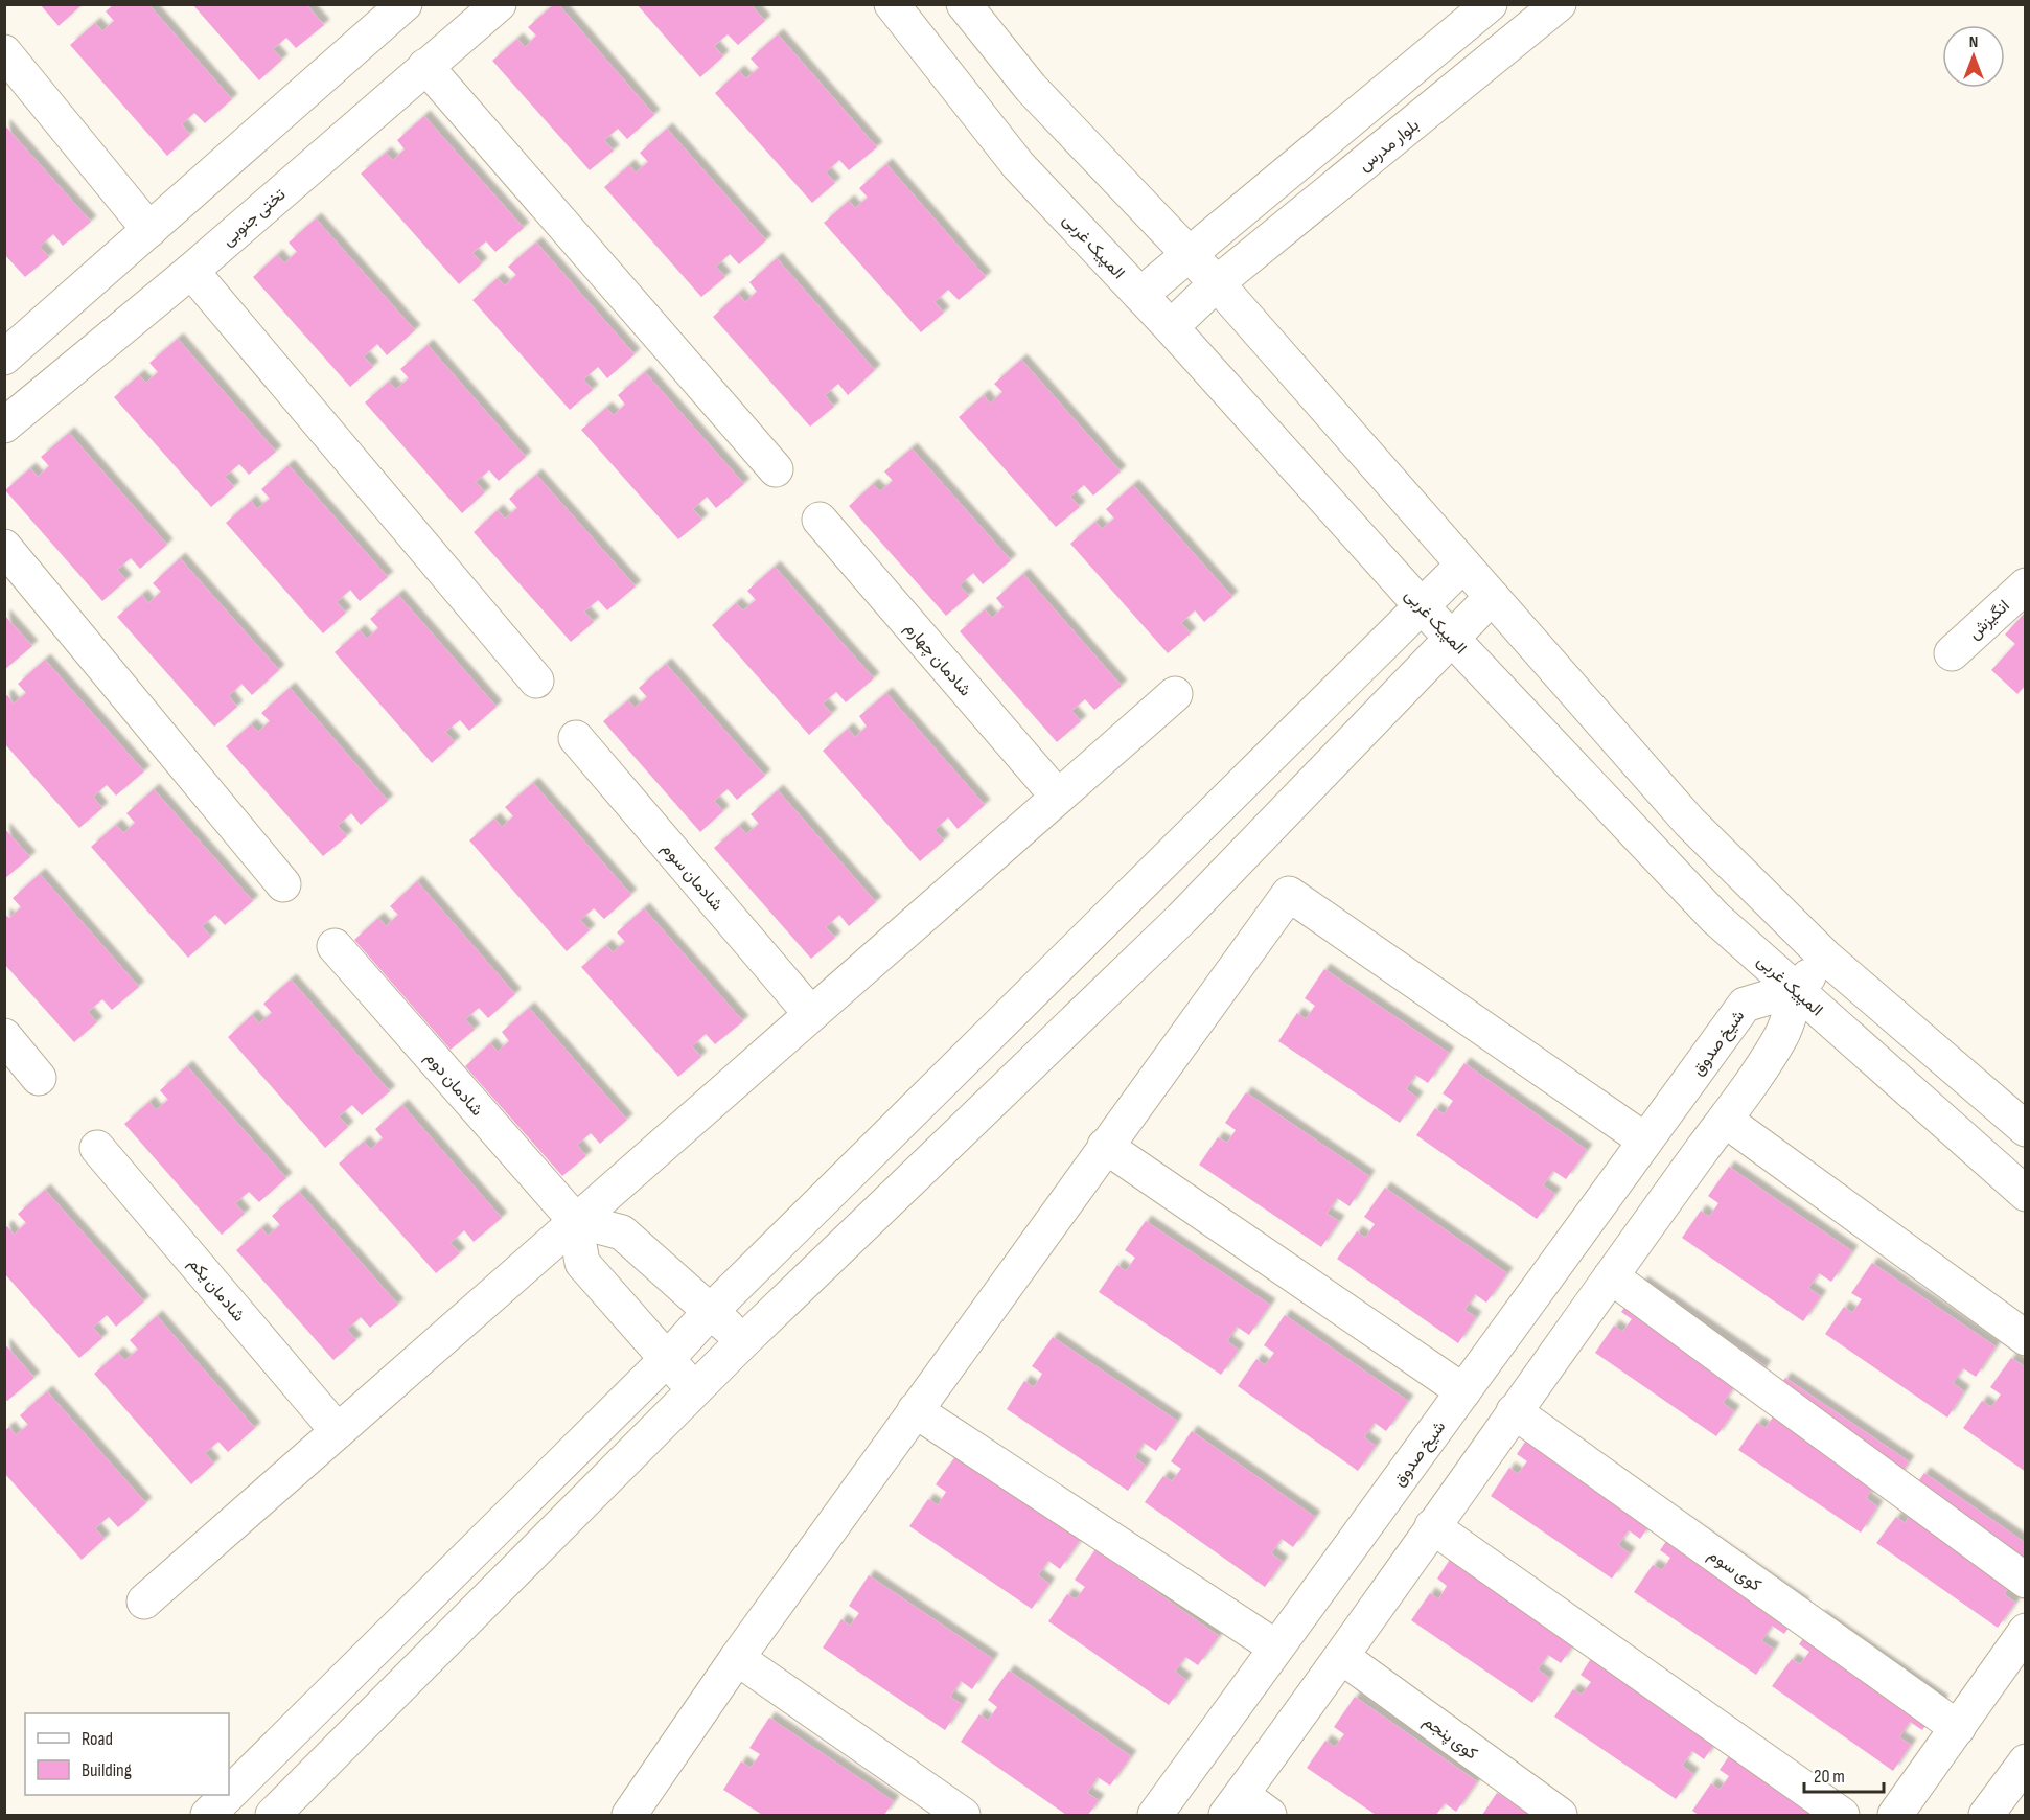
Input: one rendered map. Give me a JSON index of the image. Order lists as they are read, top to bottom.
{
  "streets": {
    "street": [
      "بلوار مدرس",
      "تختی جنوبی",
      "المپیک غربی",
      "انگیزش",
      "شادمان چهارم",
      "شادمان سوم",
      "شیخ صدوق",
      "شادمان دوم",
      "شادمان یکم",
      "کوی سوم",
      "کوی پنجم"
    ]
  },
  "crossings": [
    ["بلوار مدرس", "المپیک غربی"],
    ["المپیک غربی", "شیخ صدوق"]
  ],
  "legend": ["Road", "Building"],
  "scale_bar": "20 m",
  "north": "top"
}
